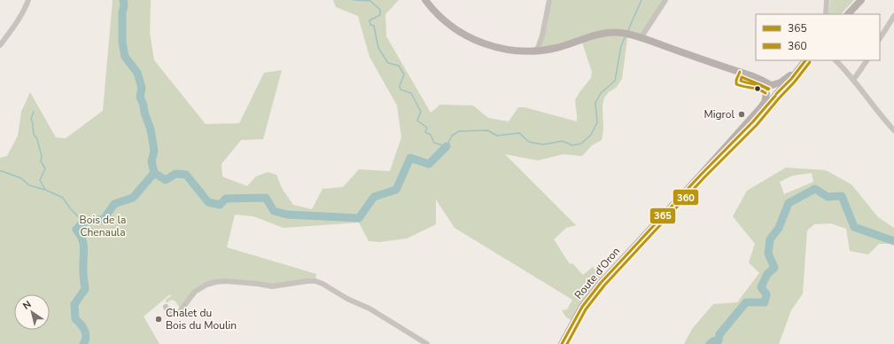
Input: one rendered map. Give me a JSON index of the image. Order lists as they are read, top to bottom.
{
  "streets": {
    "main road": ["Route d'Oron"]
  },
  "parks": ["Bois de la Chenaula"],
  "places": ["Migrol", "Chalet du Bois du Moulin"],
  "lines": ["transit line 365", "transit line 360"],
  "legend": ["365", "360"],
  "north": "top left"
}
